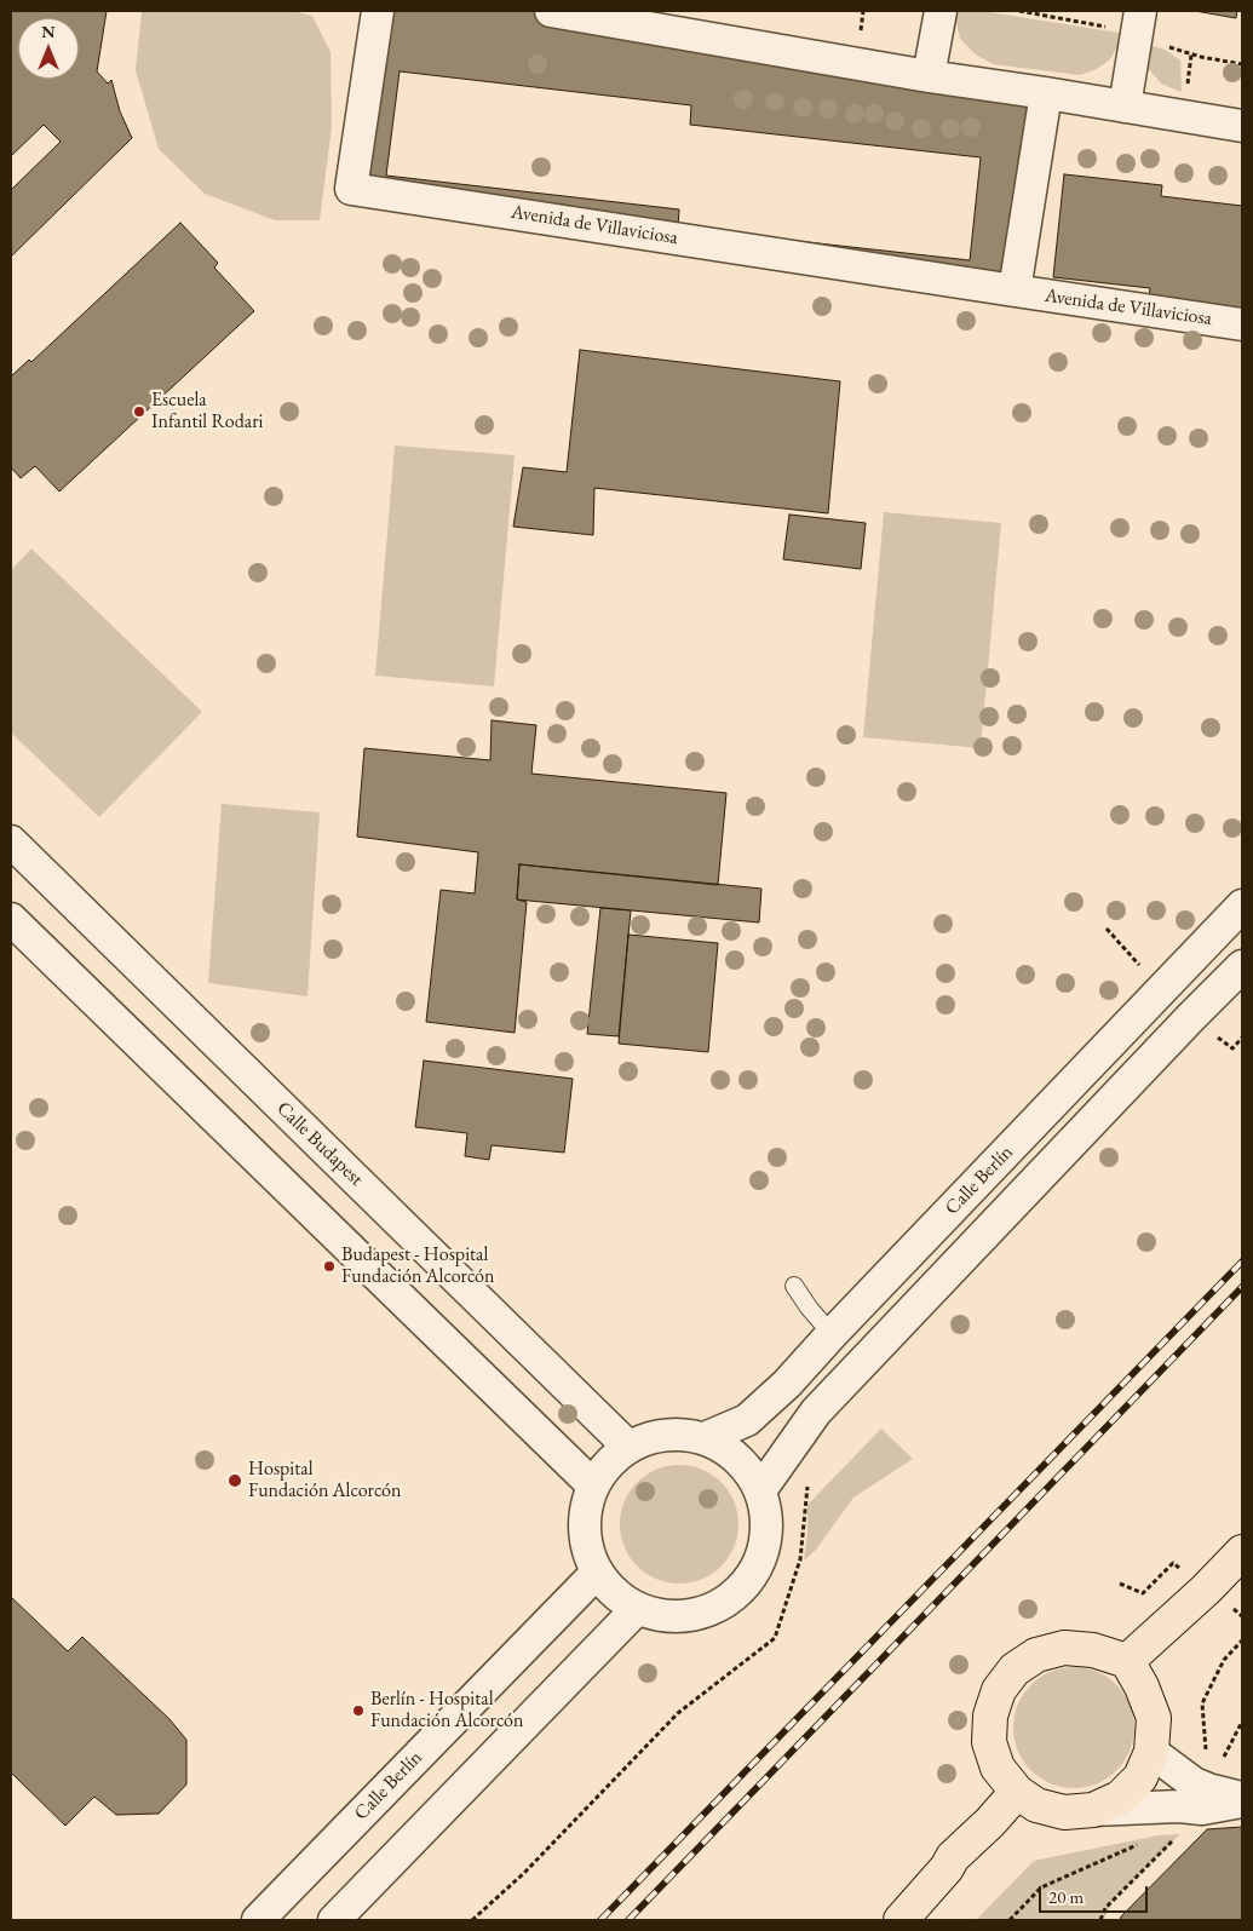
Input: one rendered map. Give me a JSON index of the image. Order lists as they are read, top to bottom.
{
  "streets": {
    "street": ["Avenida de Villaviciosa", "Calle Budapest", "Calle Berlín"]
  },
  "crossings": [
    ["Calle Budapest", "Calle Berlín"]
  ],
  "places": [
    "Escuela Infantil Rodari",
    "Budapest - Hospital Fundación Alcorcón",
    "Hospital Fundación Alcorcón",
    "Berlín - Hospital Fundación Alcorcón"
  ],
  "scale_bar": "20 m",
  "north": "top"
}
